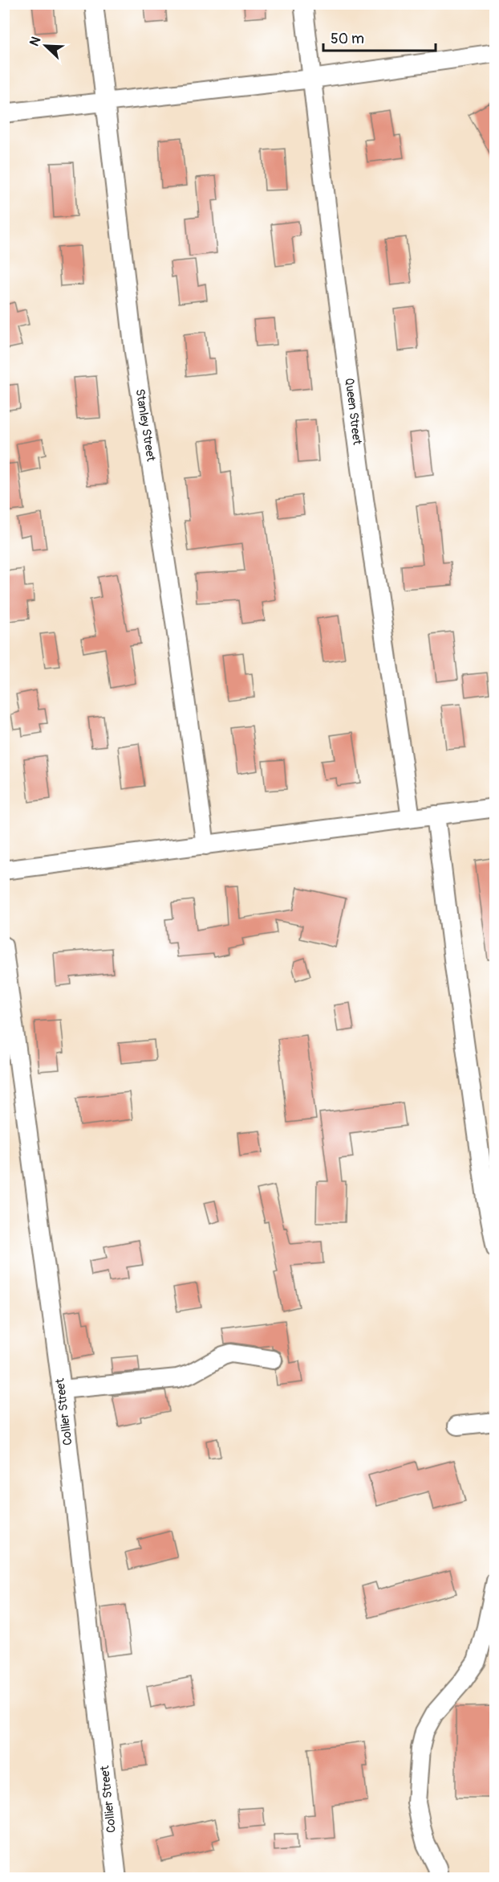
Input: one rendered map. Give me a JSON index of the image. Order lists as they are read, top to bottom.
{
  "streets": {
    "street": ["Queen Street", "Stanley Street", "Collier Street"]
  },
  "scale_bar": "50 m",
  "north": "top left"
}
